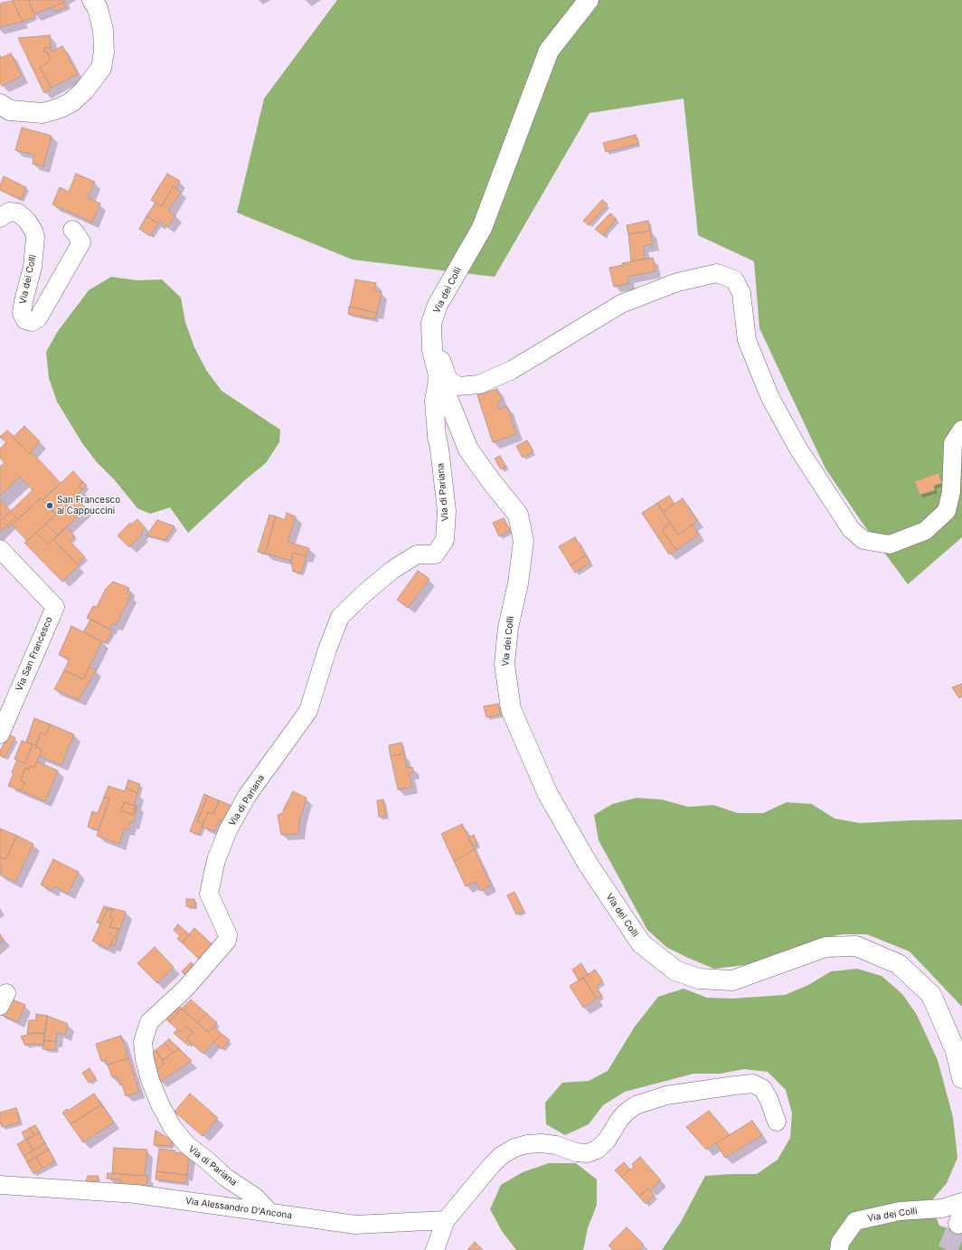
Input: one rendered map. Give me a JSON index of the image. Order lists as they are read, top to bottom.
{
  "streets": {
    "street": [
      "Via dei Colli",
      "Via di Pariana",
      "Via San Francesco",
      "Via Alessandro D'Ancona"
    ]
  },
  "crossings": [
    ["Via dei Colli", "Via di Pariana"],
    ["Via di Pariana", "Via Alessandro D'Ancona"]
  ],
  "places": ["San Francesco ai Cappuccini"]
}
